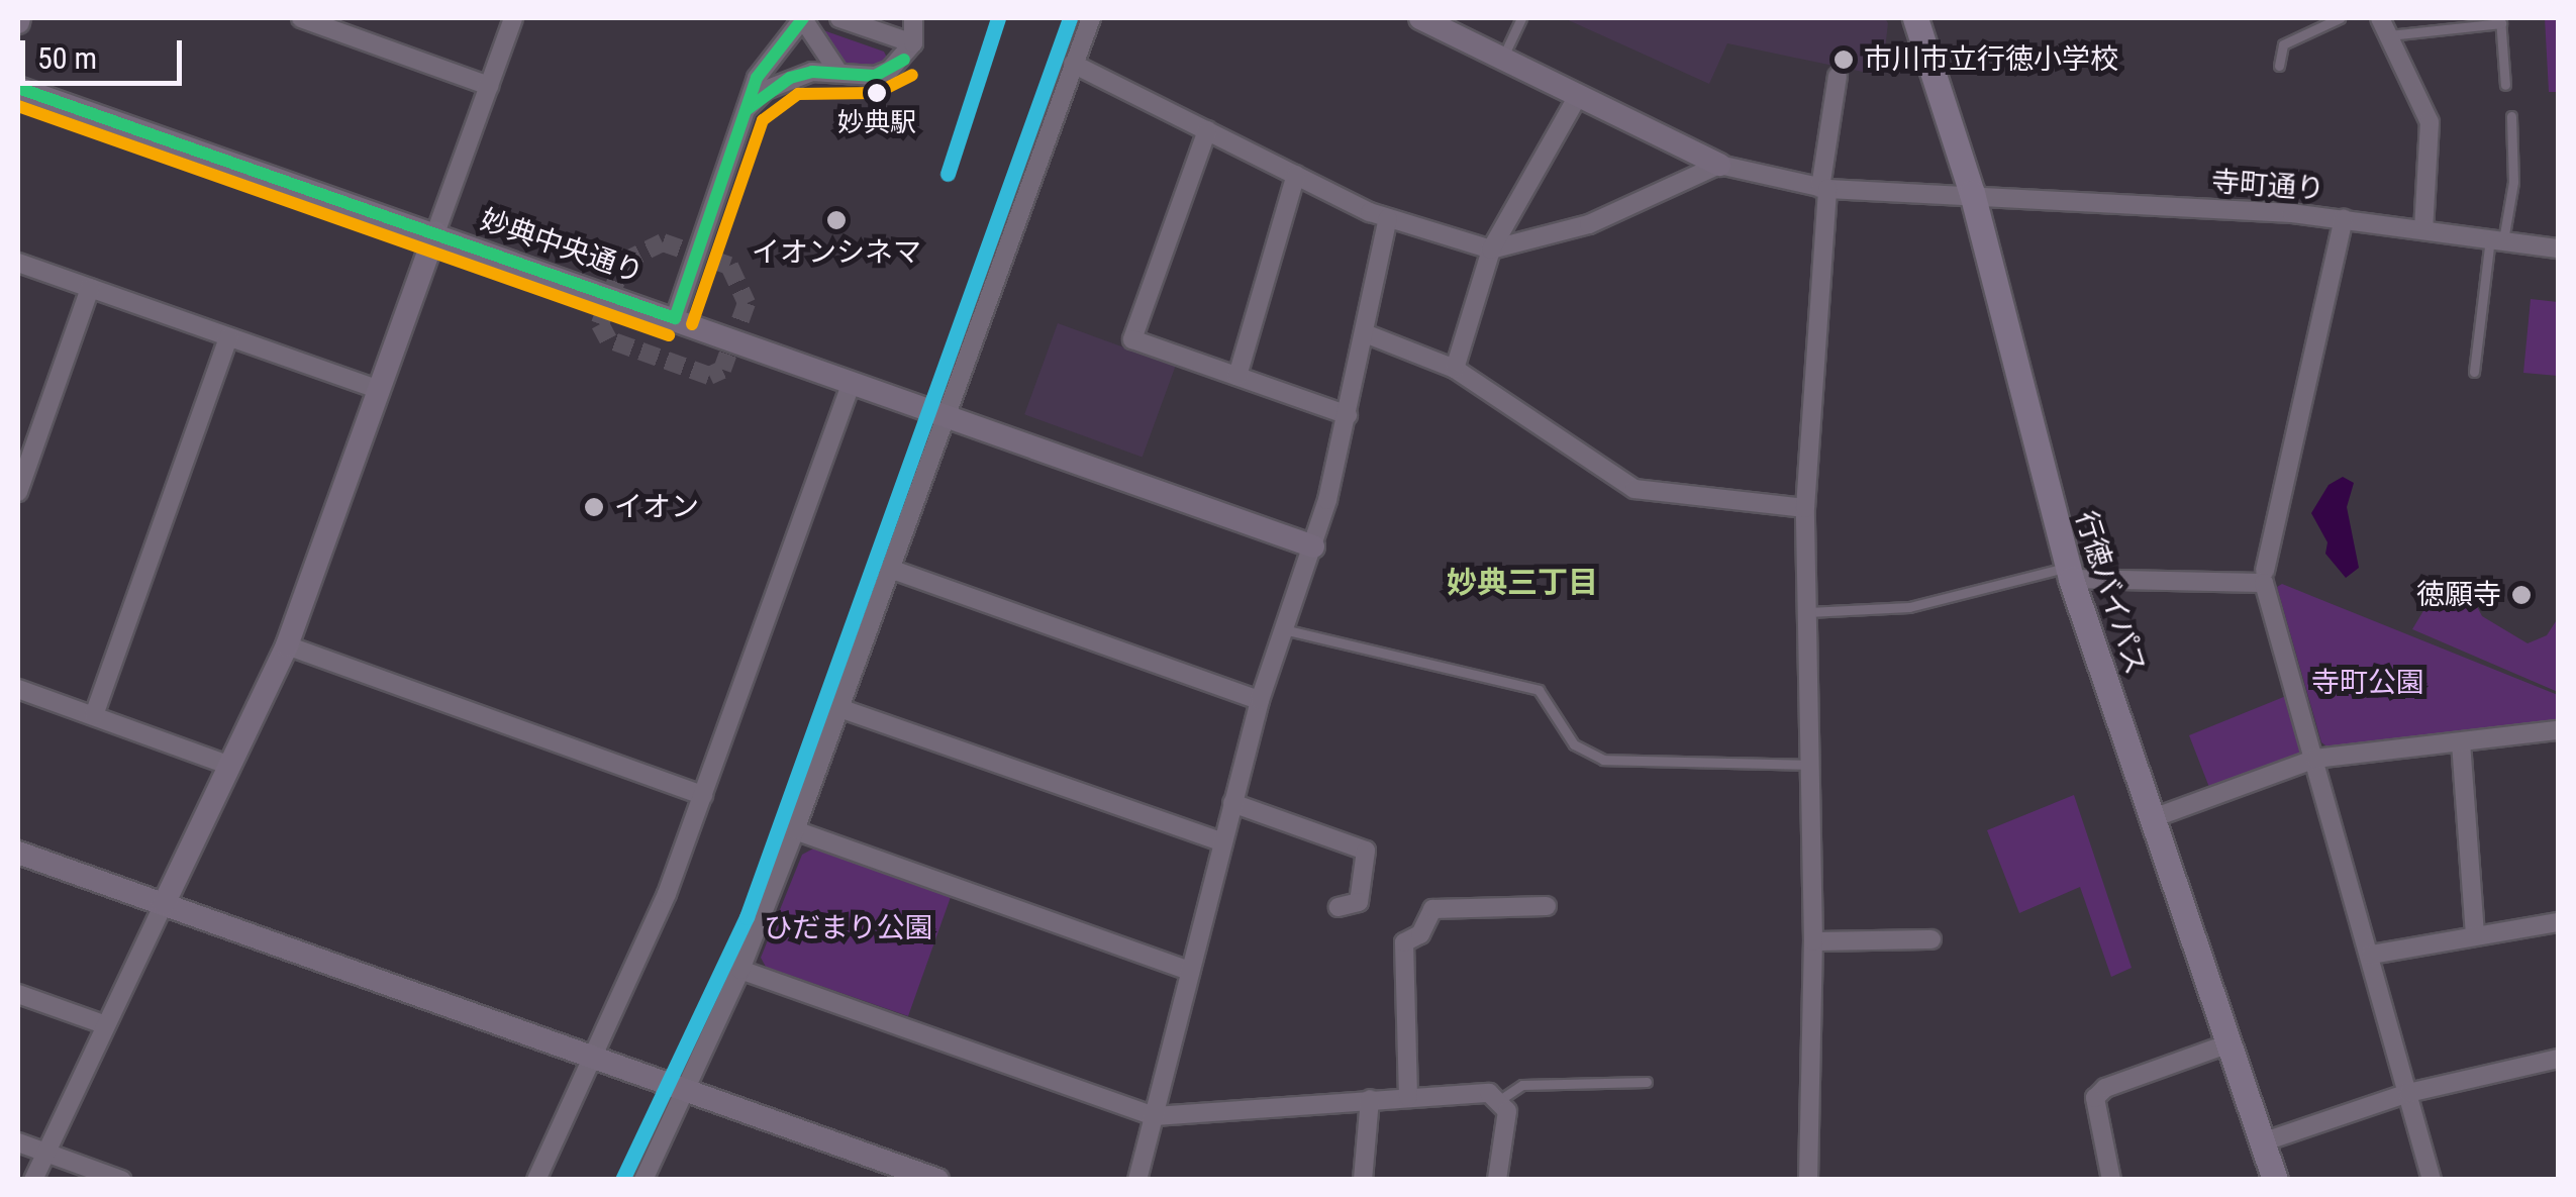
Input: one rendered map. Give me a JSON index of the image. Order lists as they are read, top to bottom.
{
  "streets": {
    "main road": ["行徳バイパス"],
    "street": ["寺町通り", "妙典中央通り"]
  },
  "crossings": [
    ["寺町通り", "行徳バイパス"]
  ],
  "districts": ["妙典三丁目"],
  "parks": ["寺町公園", "ひだまり公園"],
  "places": [
    "市川市立行徳小学校",
    "妙典駅",
    "イオンシネマ",
    "イオン",
    "徳願寺"
  ],
  "scale_bar": "50 m"
}
